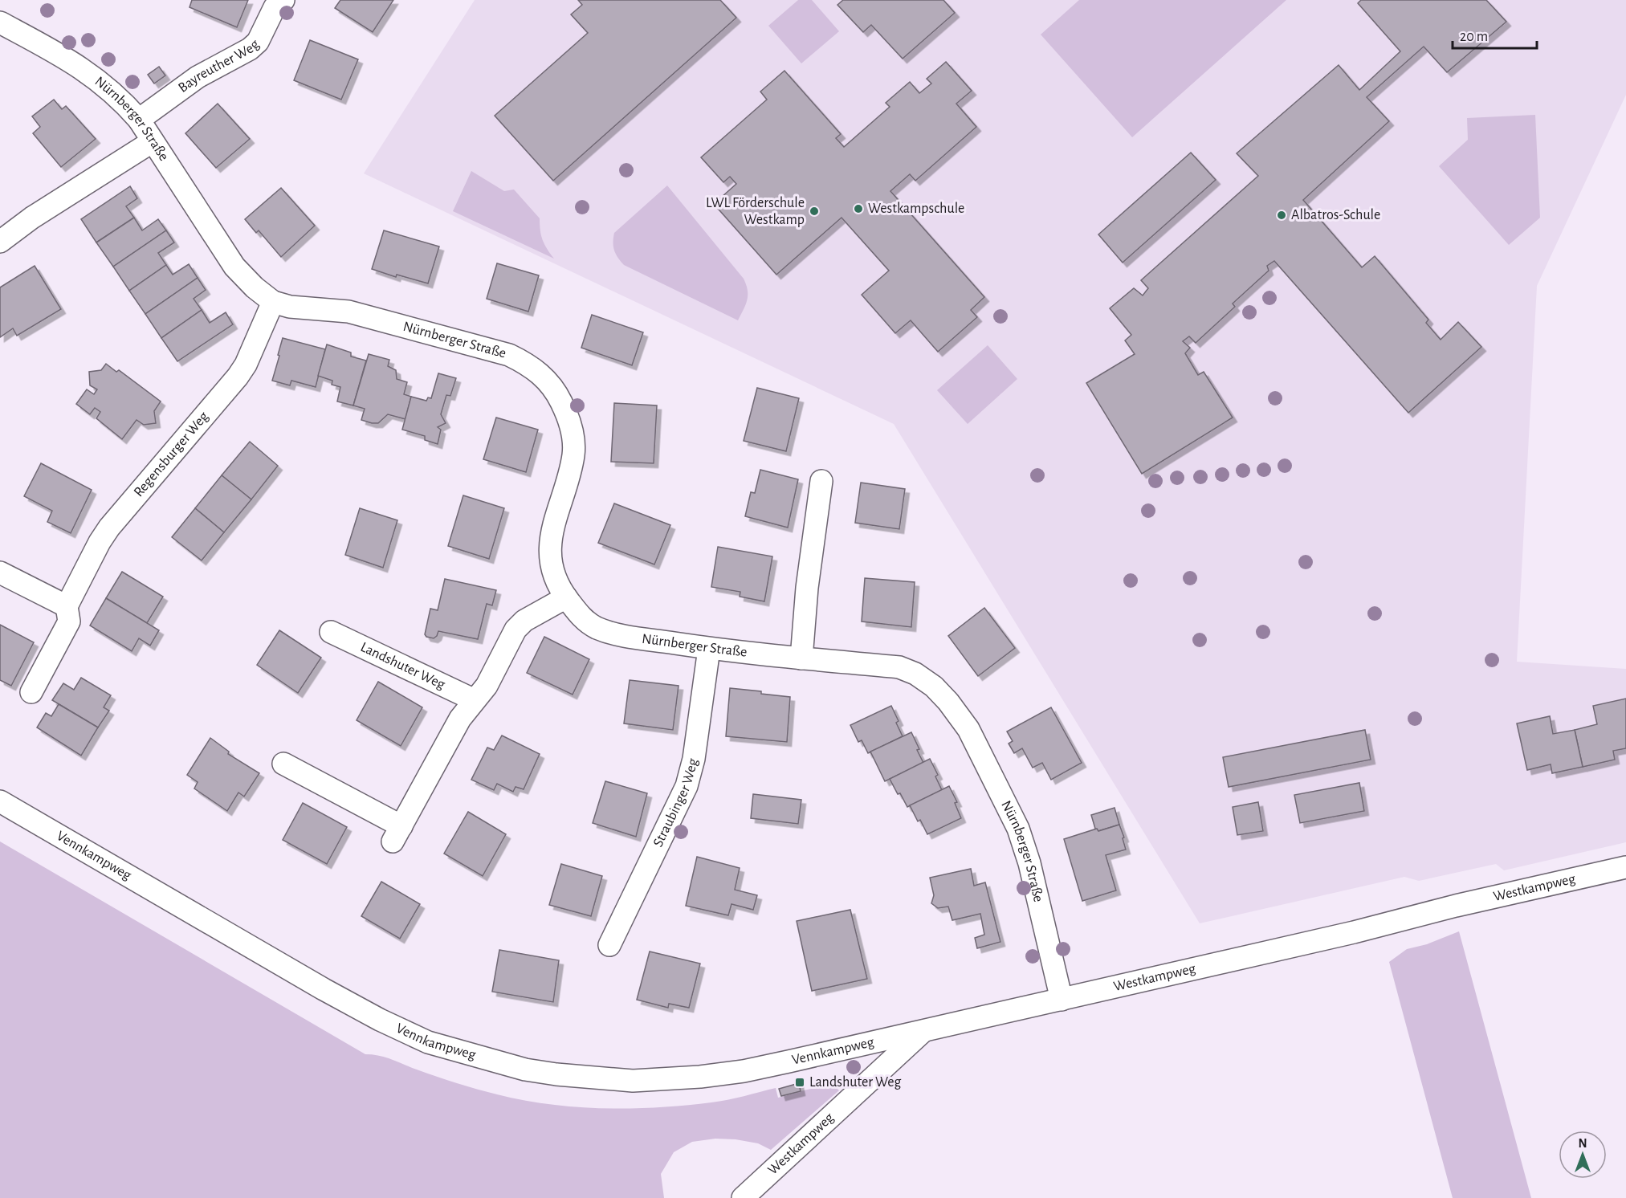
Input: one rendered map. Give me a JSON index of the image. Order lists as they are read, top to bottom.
{
  "streets": {
    "street": [
      "Bayreuther Weg",
      "Nürnberger Straße",
      "Regensburger Weg",
      "Landshuter Weg",
      "Straubinger Weg",
      "Vennkampweg",
      "Westkampweg"
    ]
  },
  "crossings": [
    ["Bayreuther Weg", "Nürnberger Straße"],
    ["Nürnberger Straße", "Regensburger Weg"],
    ["Nürnberger Straße", "Straubinger Weg"],
    ["Nürnberger Straße", "Westkampweg"],
    ["Vennkampweg", "Westkampweg"]
  ],
  "places": {
    "other": ["Westkampschule", "LWL Förderschule Westkamp", "Albatros-Schule"],
    "transit": ["Landshuter Weg"]
  },
  "scale_bar": "20 m",
  "north": "top"
}
